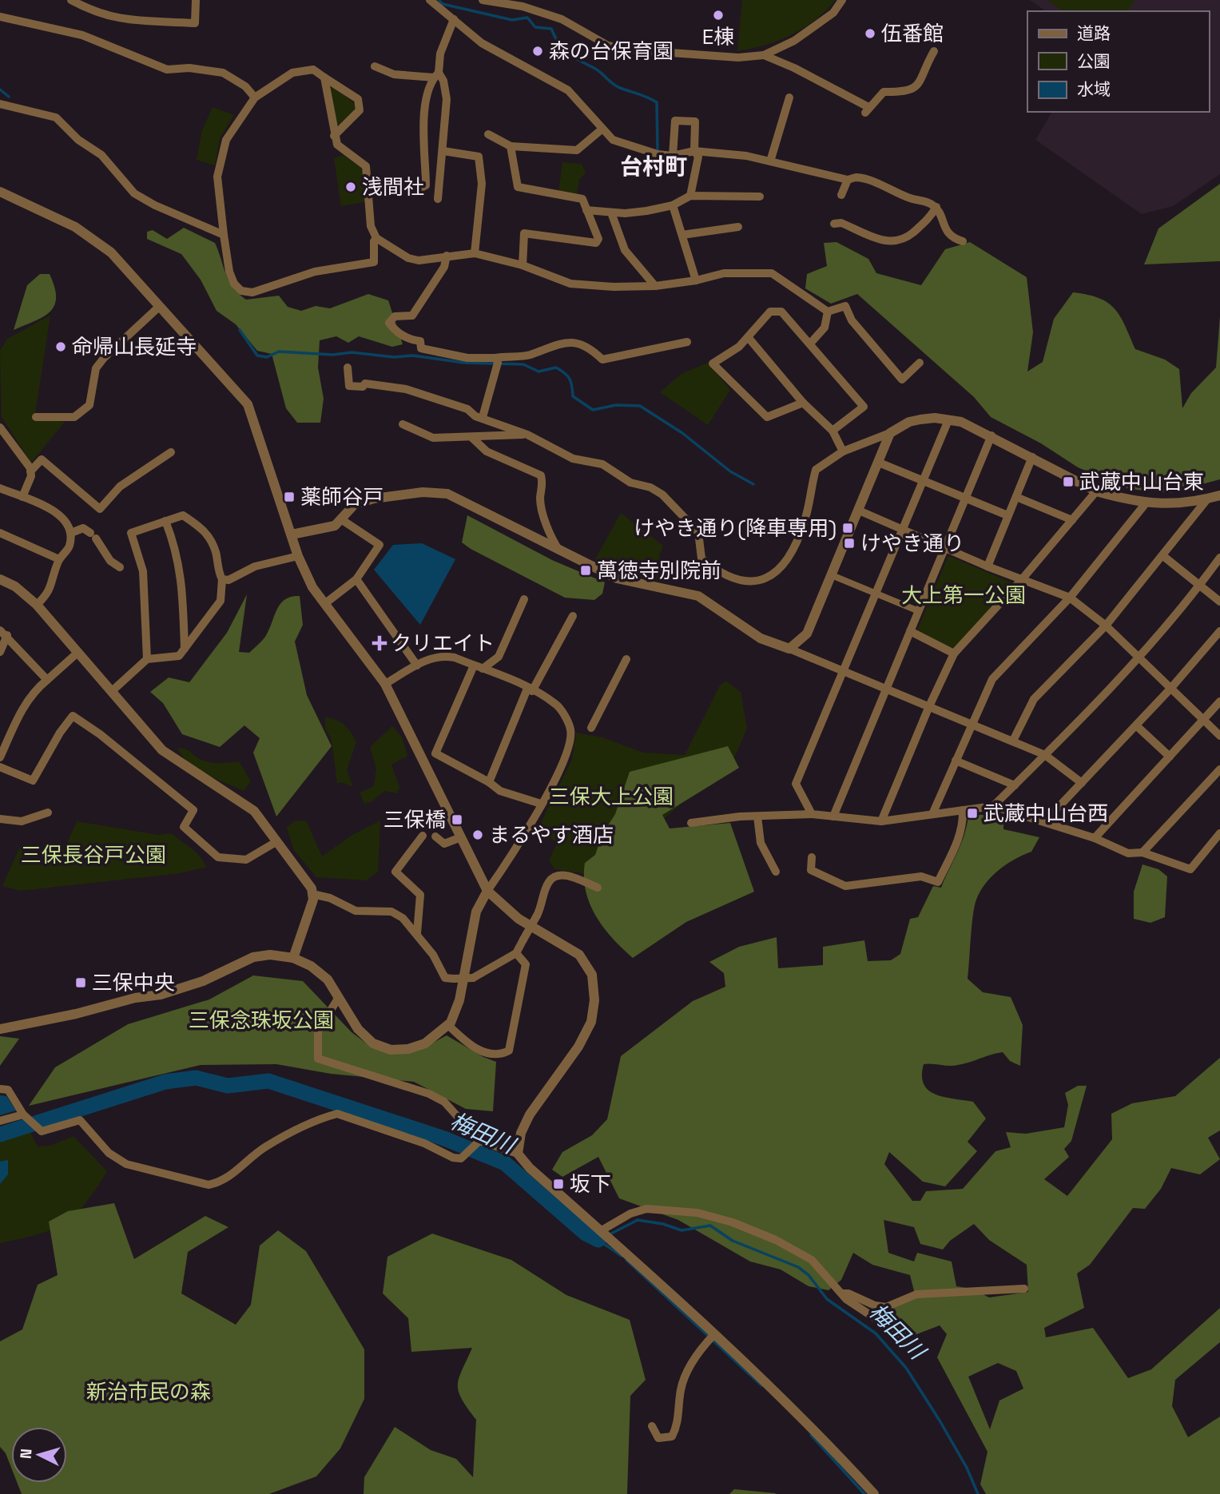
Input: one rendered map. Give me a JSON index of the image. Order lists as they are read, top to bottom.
{
  "districts": ["台村町"],
  "water": ["梅田川"],
  "parks": [
    "大上第一公園",
    "三保大上公園",
    "三保長谷戸公園",
    "三保念珠坂公園",
    "新治市民の森"
  ],
  "places": {
    "other": [
      "E棟",
      "伍番館",
      "森の台保育園",
      "浅間社",
      "命帰山長延寺",
      "まるやす酒店"
    ],
    "transit": [
      "武蔵中山台東",
      "薬師谷戸",
      "けやき通り(降車専用)",
      "けやき通り",
      "萬徳寺別院前",
      "武蔵中山台西",
      "三保橋",
      "三保中央",
      "坂下"
    ],
    "health": ["クリエイト"]
  },
  "legend": ["道路", "公園", "水域"],
  "north": "left"
}
